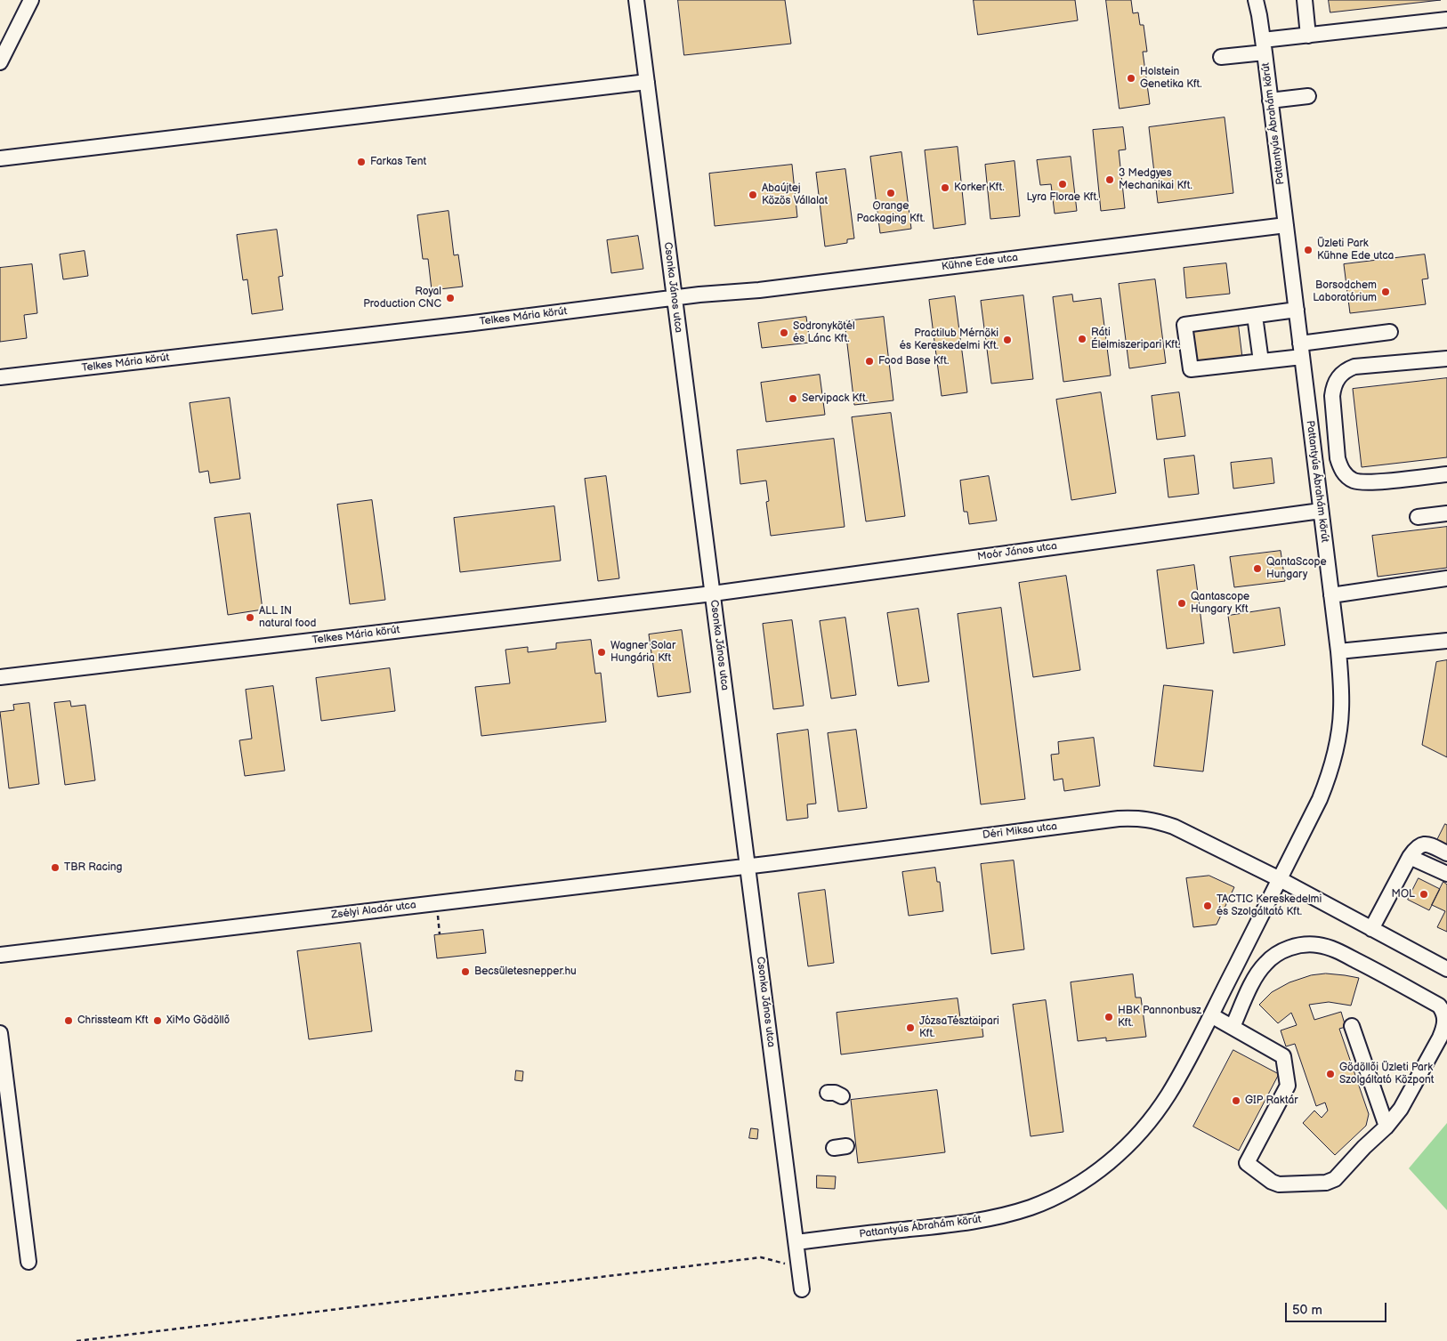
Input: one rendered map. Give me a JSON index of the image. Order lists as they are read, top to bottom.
{
  "streets": {
    "street": [
      "Pattantyús Ábrahám körút",
      "Kühne Ede utca",
      "Csonka János utca",
      "Telkes Mária körút",
      "Moór János utca",
      "Déri Miksa utca",
      "Zsélyi Aladár utca"
    ]
  },
  "crossings": [
    ["Pattantyús Ábrahám körút", "Kühne Ede utca"],
    ["Pattantyús Ábrahám körút", "Csonka János utca"],
    ["Pattantyús Ábrahám körút", "Moór János utca"],
    ["Pattantyús Ábrahám körút", "Déri Miksa utca"],
    ["Kühne Ede utca", "Csonka János utca"],
    ["Kühne Ede utca", "Telkes Mária körút"],
    ["Csonka János utca", "Telkes Mária körút"],
    ["Csonka János utca", "Moór János utca"],
    ["Csonka János utca", "Déri Miksa utca"],
    ["Csonka János utca", "Zsélyi Aladár utca"],
    ["Telkes Mária körút", "Moór János utca"],
    ["Déri Miksa utca", "Zsélyi Aladár utca"]
  ],
  "places": [
    "Holstein Genetika Kft.",
    "Farkas Tent",
    "3 Medgyes Mechanikai Kft.",
    "Lyra Florae Kft.",
    "Korker Kft.",
    "Orange Packaging Kft.",
    "Abaújtej Közös Vállalat",
    "Üzleti Park Kühne Ede utca",
    "Borsodchem Laboratórium",
    "Royal Production CNC",
    "Sodronykötél és Lánc Kft.",
    "Ráti Élelmiszeripari Kft.",
    "Practilub Mérnöki és Kereskedelmi Kft.",
    "Food Base Kft.",
    "Servipack Kft.",
    "QantaScope Hungary",
    "Qantascope Hungary Kft",
    "ALL IN natural food",
    "Wagner Solar Hungária Kft",
    "TBR Racing",
    "MOL",
    "TACTIC Kereskedelmi és Szolgáltató Kft.",
    "Becsületesnepper.hu",
    "HBK Pannonbusz Kft.",
    "Chrissteam Kft",
    "XiMo Gödöllő",
    "JózsaTésztaipari Kft.",
    "Gödöllői Üzleti Park Szolgáltató Központ",
    "GIP Raktár"
  ],
  "scale_bar": "50 m"
}
